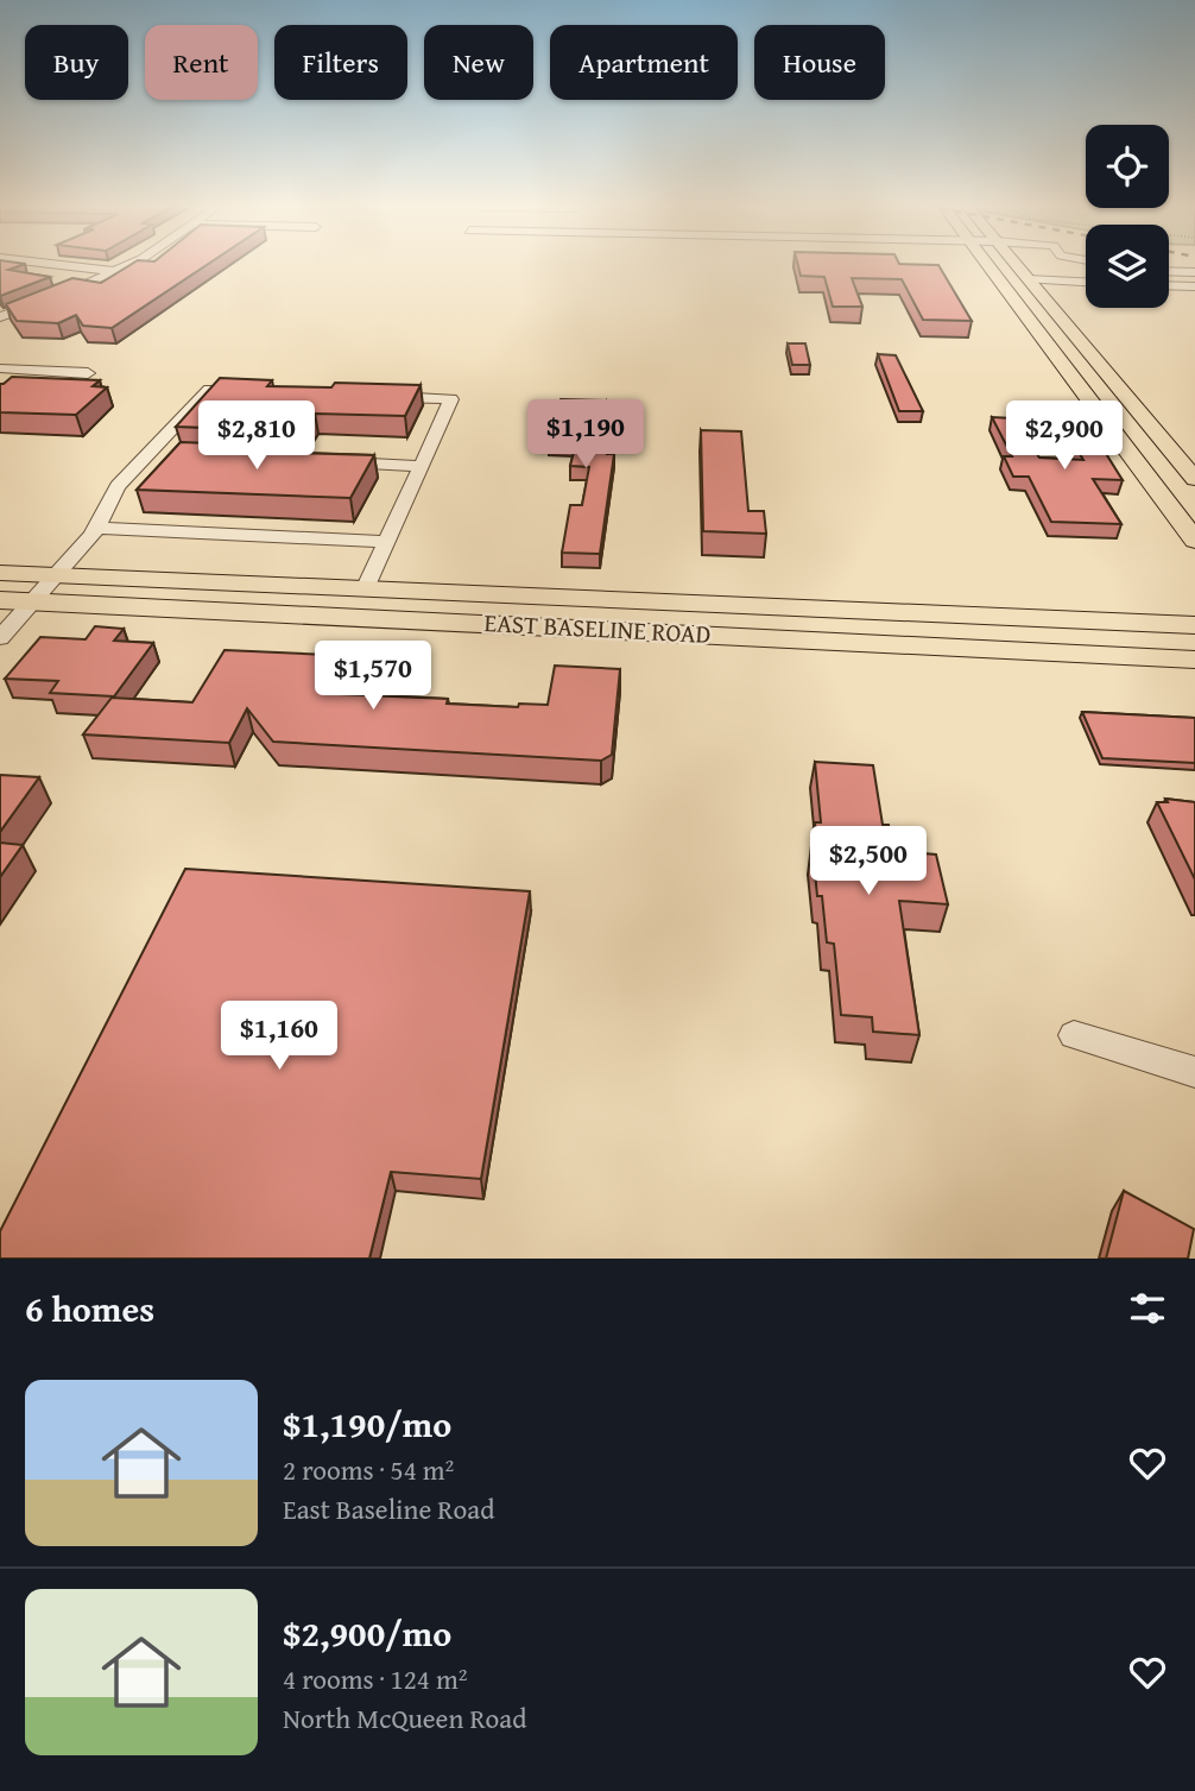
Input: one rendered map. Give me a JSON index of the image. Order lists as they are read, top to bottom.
{
  "streets": {
    "main road": ["EAST BASELINE ROAD"]
  },
  "page": {
    "chip": [
      "Buy",
      "Rent",
      "Filters",
      "New",
      "Apartment",
      "House"
    ],
    "price": [
      "$1,190",
      "$2,810",
      "$2,900",
      "$1,570",
      "$2,500",
      "$1,160"
    ],
    "heading": "6 homes",
    "list": [
      {
        "name": "$1,190/mo",
        "note": "2 rooms · 54 m² · East Baseline Road"
      },
      {
        "name": "$2,900/mo",
        "note": "4 rooms · 124 m² · North McQueen Road"
      }
    ]
  }
}
